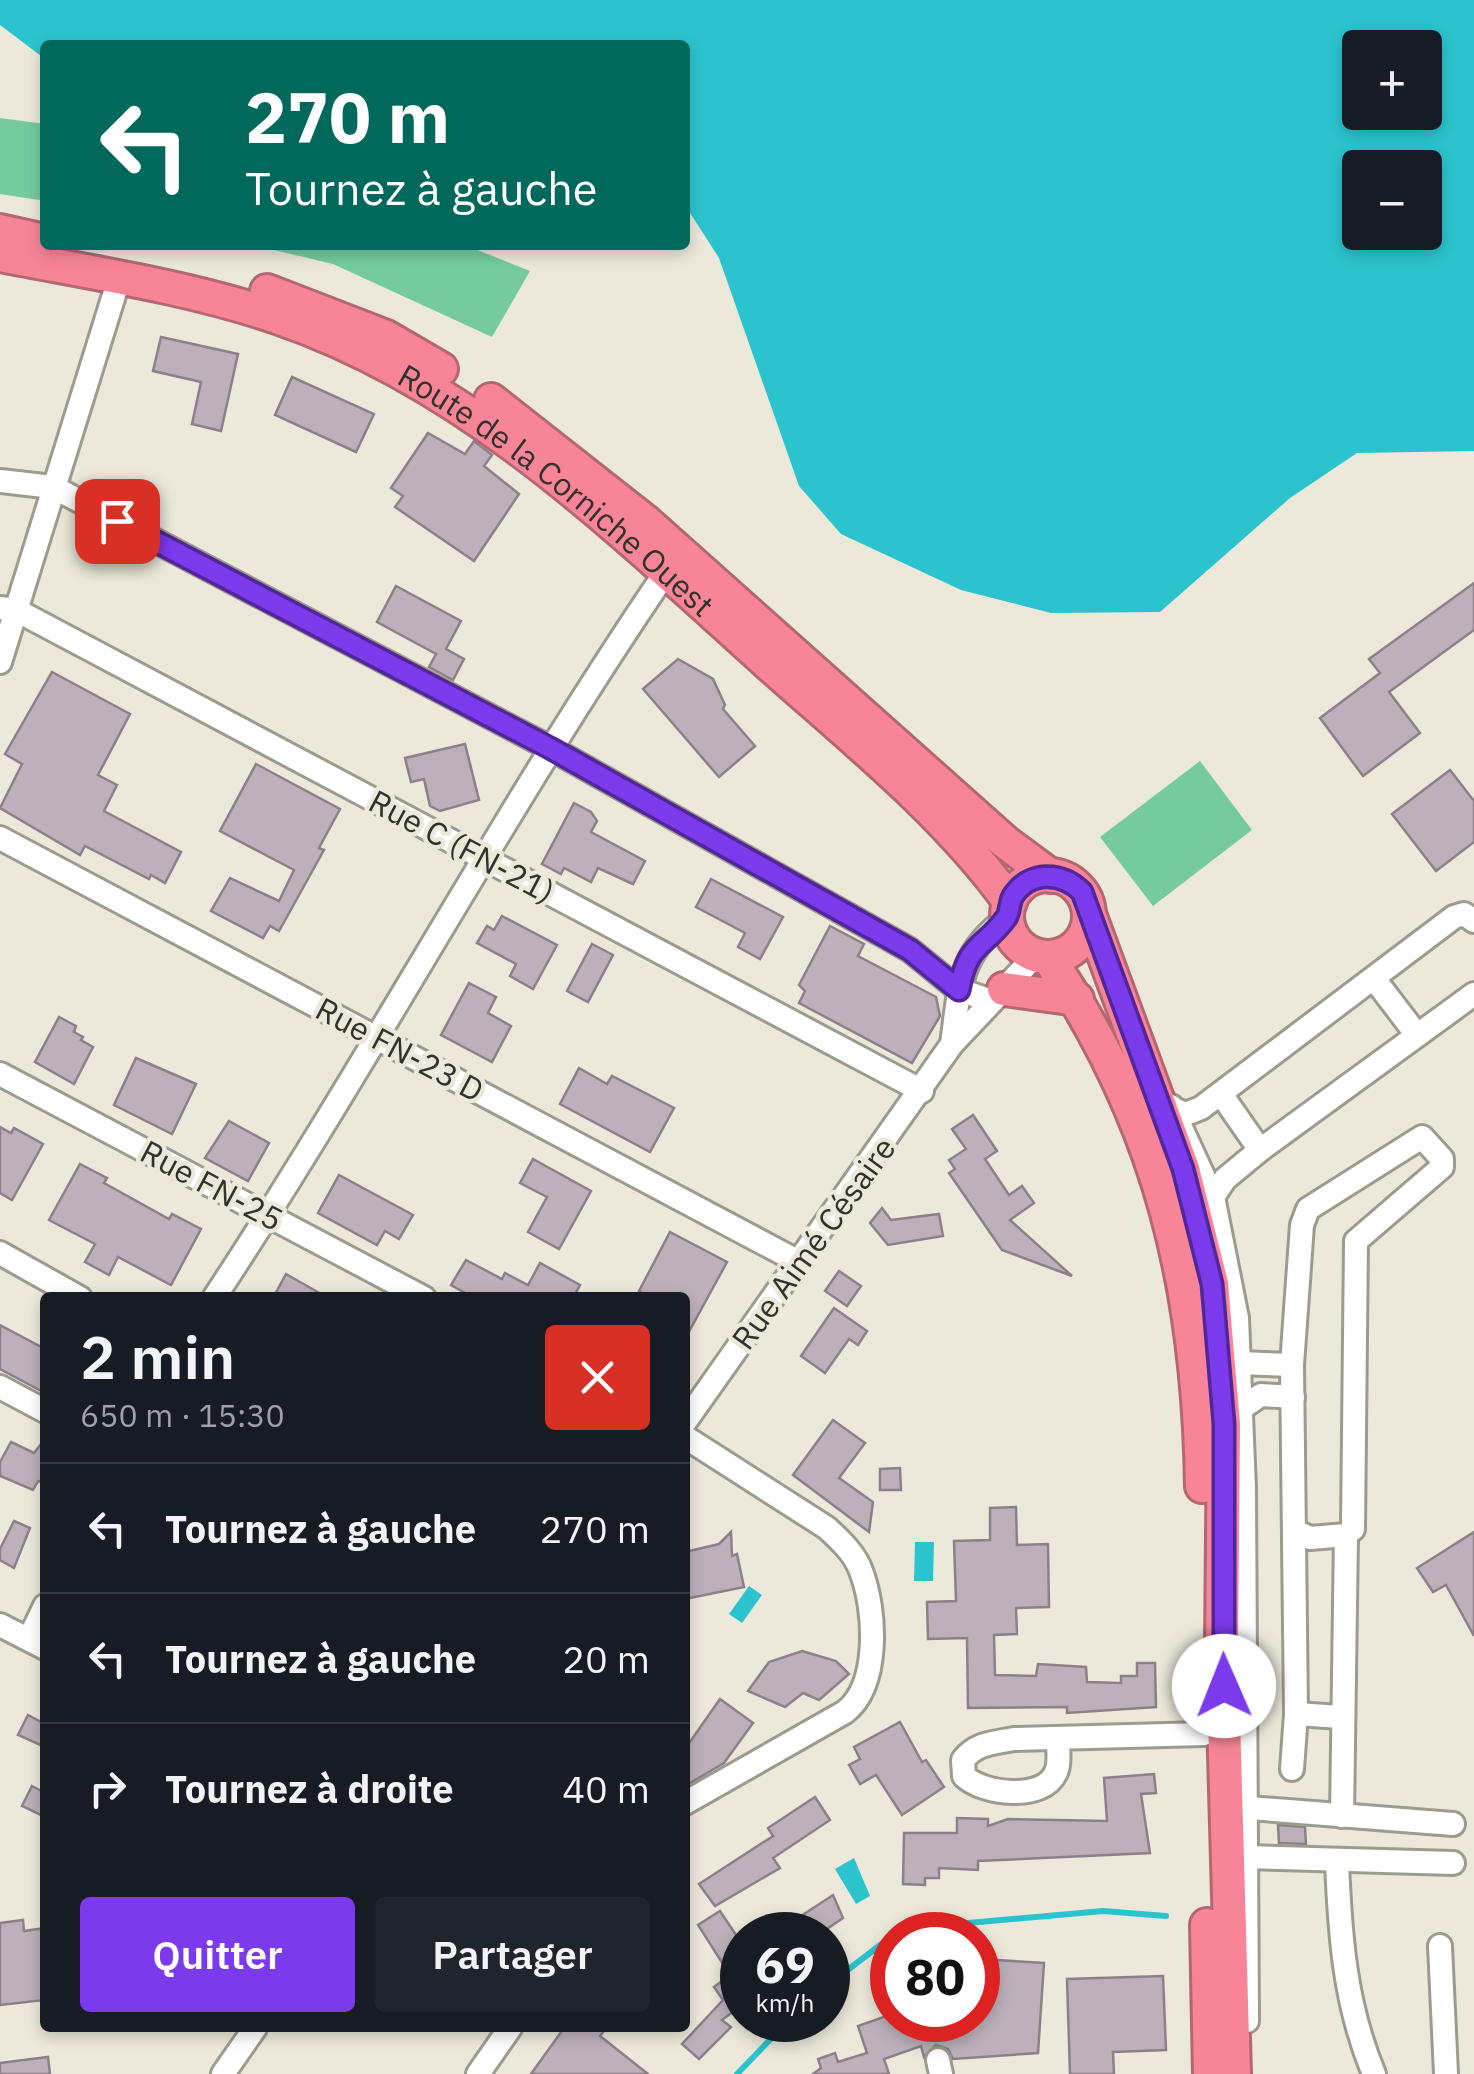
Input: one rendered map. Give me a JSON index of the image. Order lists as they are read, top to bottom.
{
  "streets": {
    "highway": ["Route de la Corniche Ouest"],
    "street": [
      "Rue C (FN-21)",
      "Rue FN-23 D",
      "Rue FN-25",
      "Rue Aimé Césaire"
    ]
  },
  "crossings": [
    ["Route de la Corniche Ouest", "Rue Aimé Césaire"],
    ["Rue C (FN-21)", "Rue Aimé Césaire"],
    ["Rue FN-23 D", "Rue Aimé Césaire"]
  ],
  "page": {
    "map_buttons": ["+", "−"],
    "turn": ["270 m", "Tournez à gauche"],
    "heading": ["2 min", "650 m · 15:30"],
    "list": [
      {
        "name": "Tournez à gauche",
        "value": "270 m"
      },
      {
        "name": "Tournez à gauche",
        "value": "20 m"
      },
      {
        "name": "Tournez à droite",
        "value": "40 m"
      }
    ],
    "buttons": ["Quitter", "Partager"],
    "speed": "69 km/h",
    "limit": "80"
  }
}
